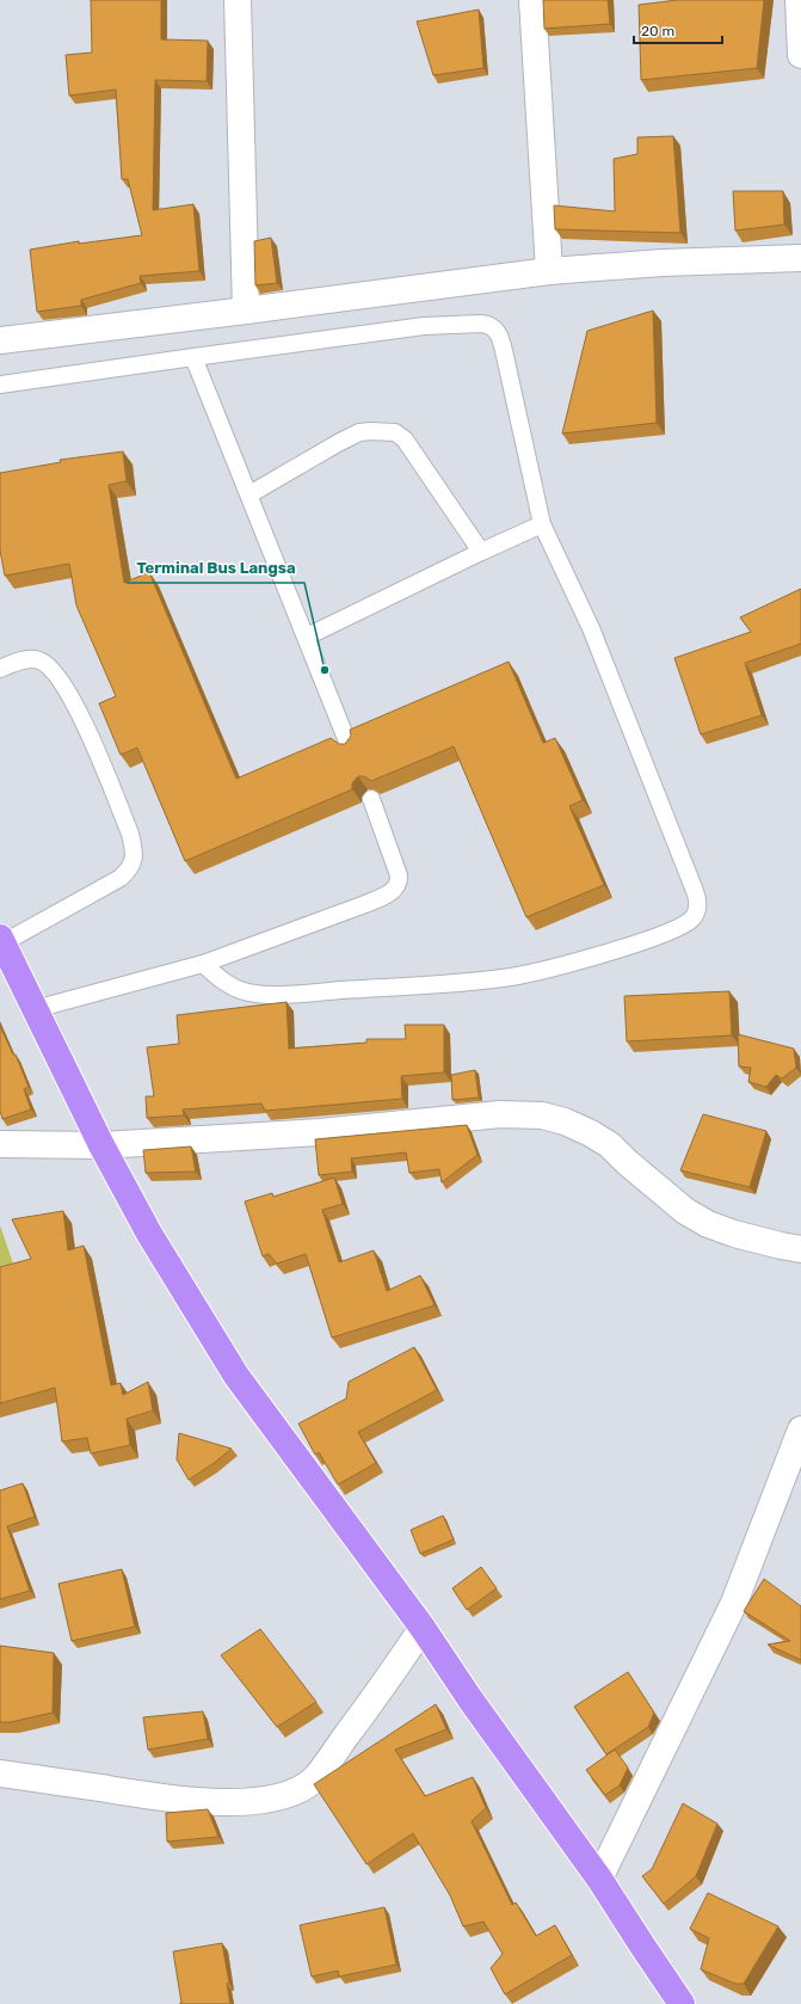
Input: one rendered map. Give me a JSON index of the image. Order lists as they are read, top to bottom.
{
  "places": ["Terminal Bus Langsa"],
  "scale_bar": "20 m"
}
